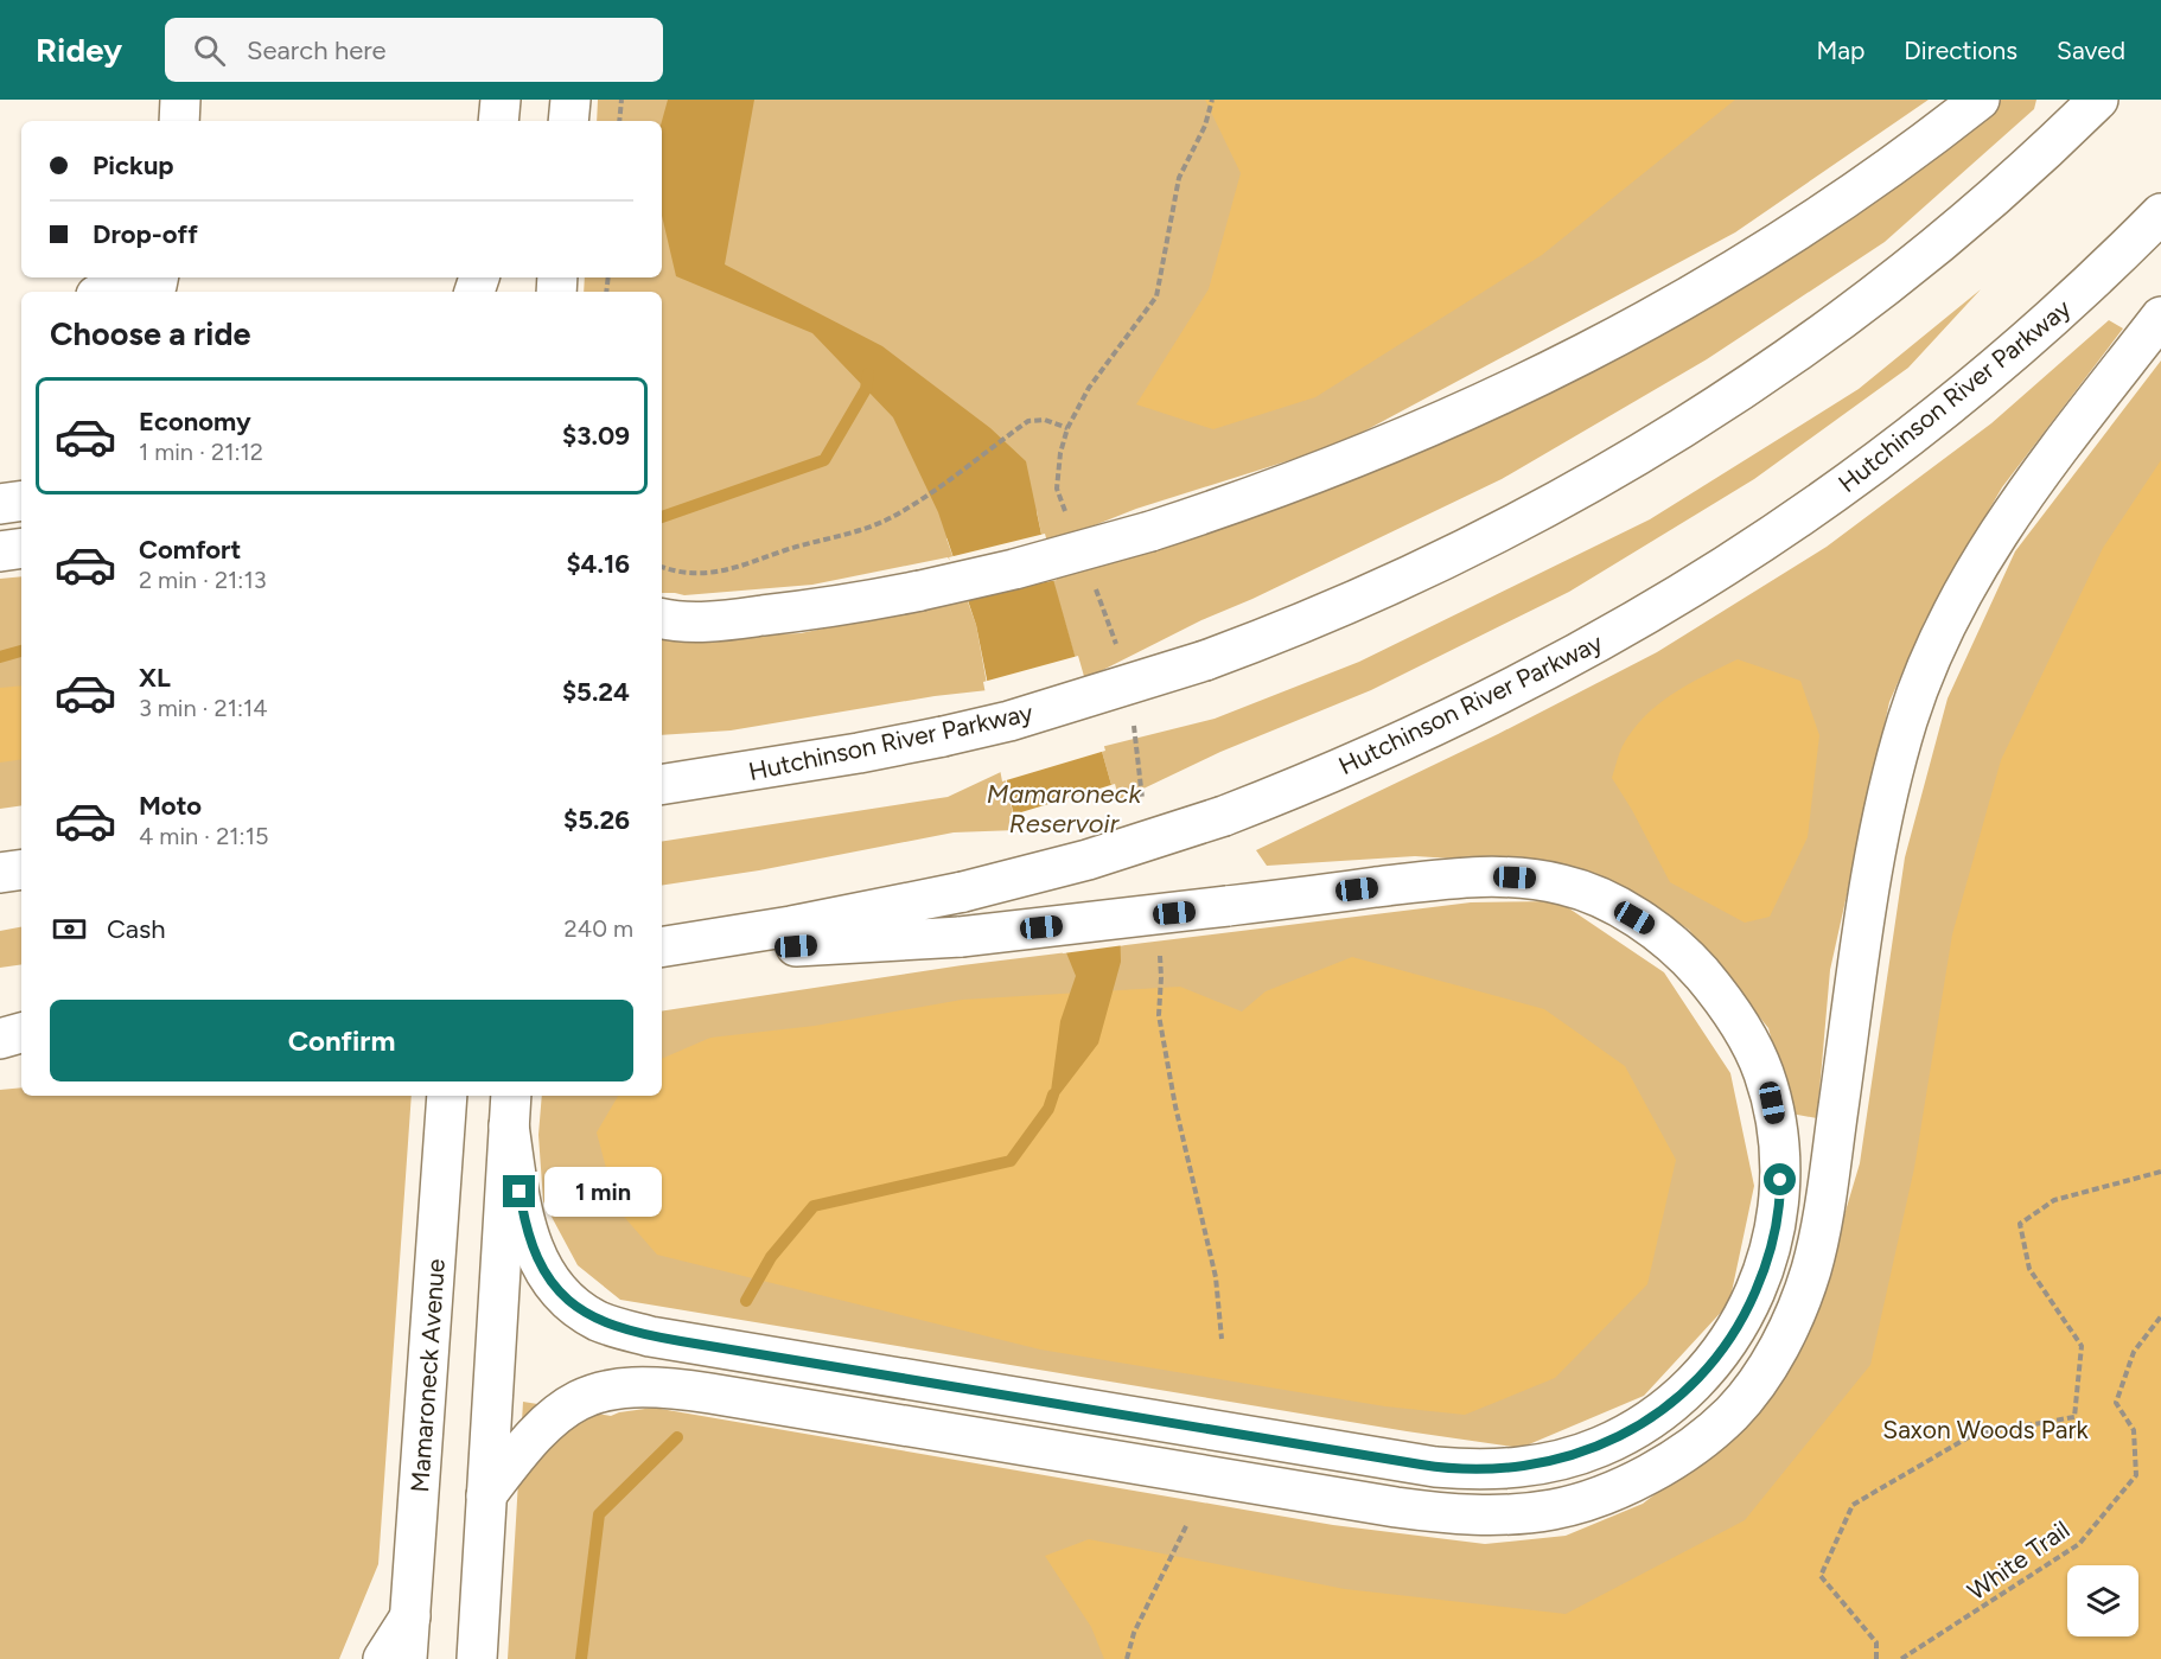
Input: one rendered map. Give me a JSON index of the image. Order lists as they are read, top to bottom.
{
  "streets": {
    "main road": ["Hutchinson River Parkway", "Mamaroneck Avenue"],
    "path": ["White Trail"]
  },
  "water": ["Mamaroneck Reservoir"],
  "parks": ["Saxon Woods Park"],
  "page": {
    "header": "Ridey",
    "search": "Search here",
    "nav": ["Map", "Directions", "Saved"],
    "banner": ["Pickup", "Drop-off"],
    "heading": "Choose a ride",
    "list": [
      {
        "name": "Economy",
        "note": "1 min · 21:12",
        "value": "$3.09"
      },
      {
        "name": "Comfort",
        "note": "2 min · 21:13",
        "value": "$4.16"
      },
      {
        "name": "XL",
        "note": "3 min · 21:14",
        "value": "$5.24"
      },
      {
        "name": "Moto",
        "note": "4 min · 21:15",
        "value": "$5.26"
      }
    ],
    "pay": ["Cash", "240 m"],
    "buttons": "Confirm",
    "bubble": "1 min"
  }
}
